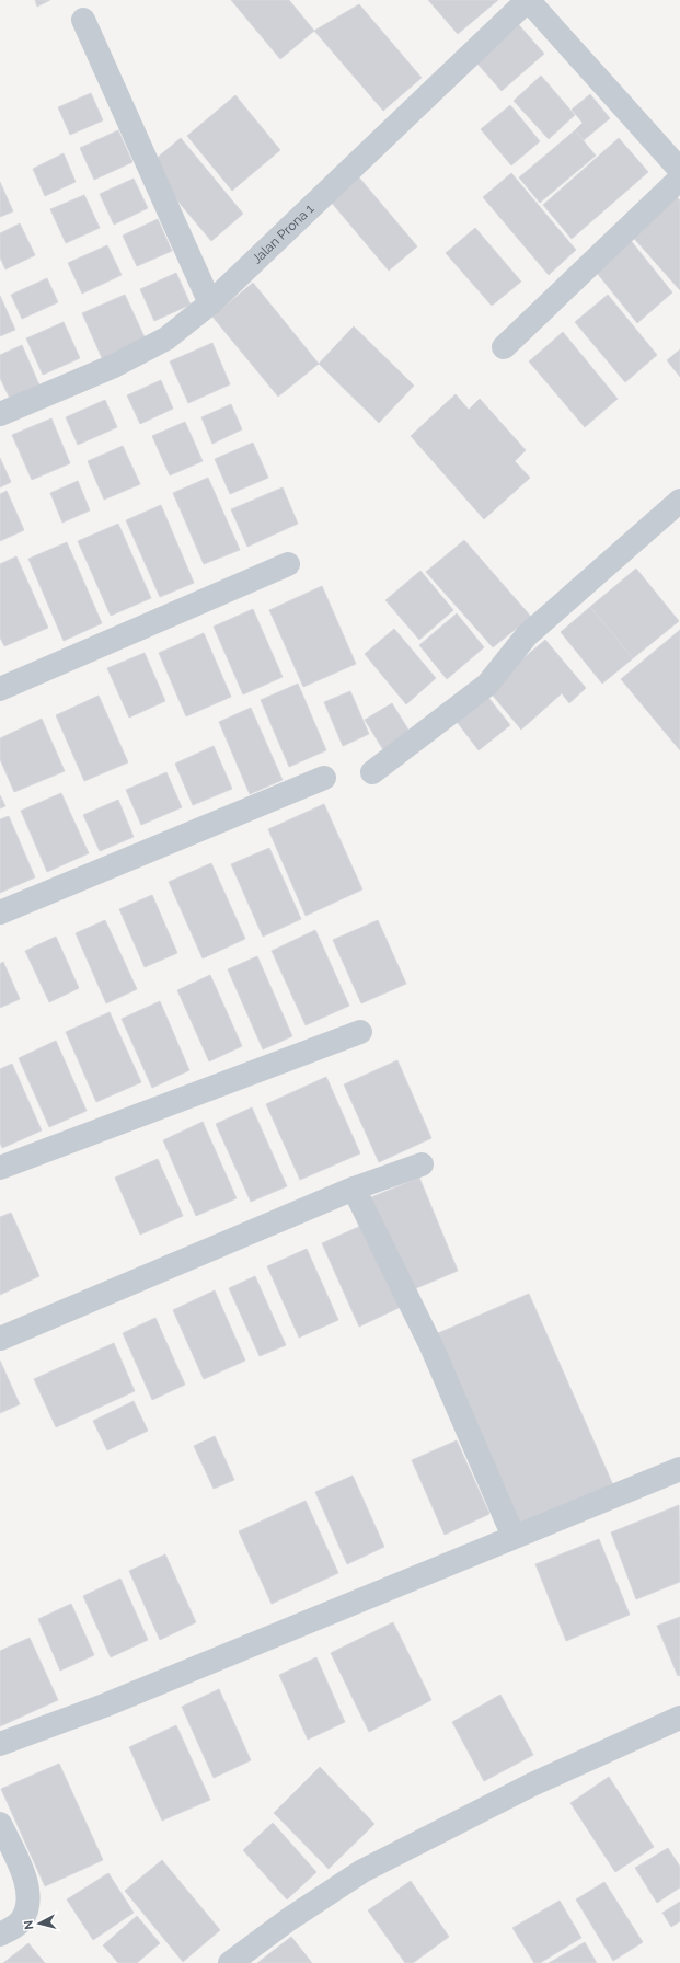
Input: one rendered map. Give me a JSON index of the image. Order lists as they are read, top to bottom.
{
  "streets": {
    "street": ["Jalan Prona 1"]
  },
  "north": "left"
}
